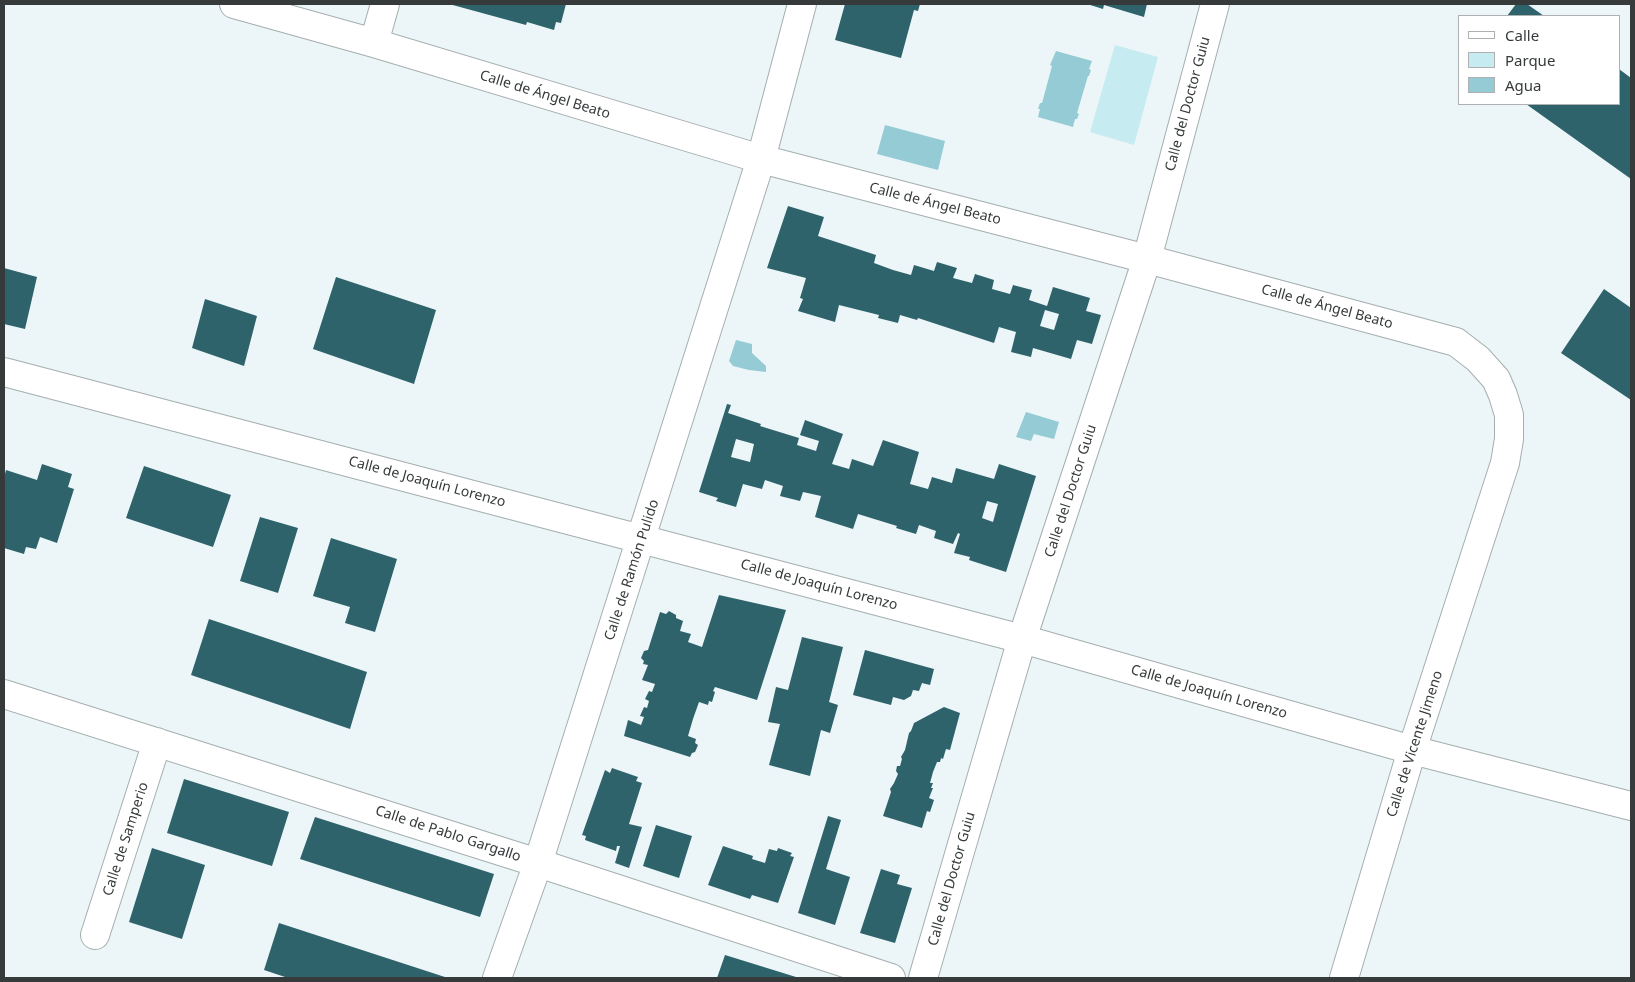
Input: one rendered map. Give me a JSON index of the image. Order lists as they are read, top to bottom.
{
  "streets": {
    "street": [
      "Calle de Ángel Beato",
      "Calle del Doctor Guiu",
      "Calle de Joaquín Lorenzo",
      "Calle de Ramón Pulido",
      "Calle de Vicente Jimeno",
      "Calle de Pablo Gargallo",
      "Calle de Samperio"
    ]
  },
  "crossings": [
    ["Calle de Ángel Beato", "Calle del Doctor Guiu"],
    ["Calle de Ángel Beato", "Calle de Ramón Pulido"],
    ["Calle de Ángel Beato", "Calle de Vicente Jimeno"],
    ["Calle del Doctor Guiu", "Calle de Joaquín Lorenzo"],
    ["Calle de Joaquín Lorenzo", "Calle de Ramón Pulido"],
    ["Calle de Joaquín Lorenzo", "Calle de Vicente Jimeno"],
    ["Calle de Ramón Pulido", "Calle de Pablo Gargallo"],
    ["Calle de Pablo Gargallo", "Calle de Samperio"]
  ],
  "legend": ["Calle", "Parque", "Agua"]
}
